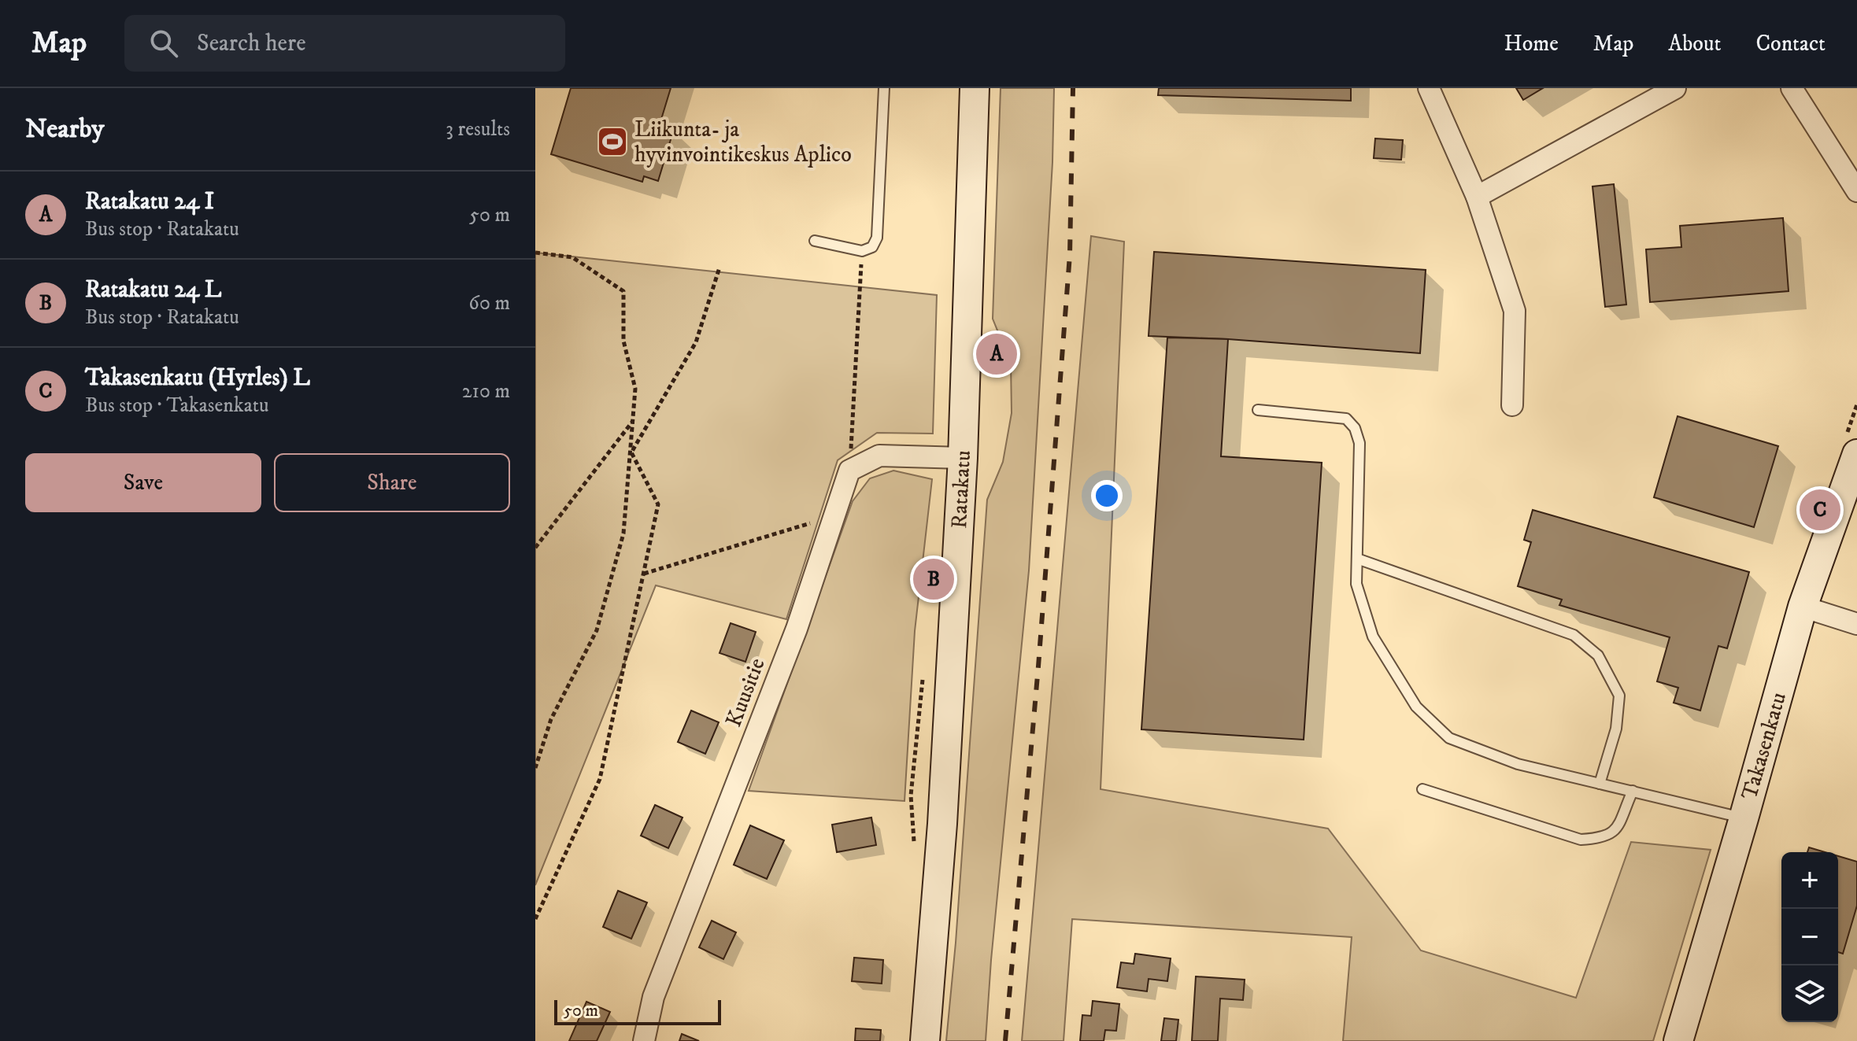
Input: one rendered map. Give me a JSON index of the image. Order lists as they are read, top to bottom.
{
  "streets": {
    "street": ["Ratakatu", "Kuusitie", "Takasenkatu"]
  },
  "places": {
    "sports": ["Liikunta- ja hyvinvointikeskus Aplico"]
  },
  "scale_bar": "50 m",
  "page": {
    "header": "Map",
    "search": "Search here",
    "nav": [
      "Home",
      "Map",
      "About",
      "Contact"
    ],
    "heading": ["Nearby", "3 results"],
    "list": [
      {
        "mark": "A",
        "name": "Ratakatu 24 I",
        "note": "Bus stop · Ratakatu",
        "value": "50 m"
      },
      {
        "mark": "B",
        "name": "Ratakatu 24 L",
        "note": "Bus stop · Ratakatu",
        "value": "60 m"
      },
      {
        "mark": "C",
        "name": "Takasenkatu (Hyrles) L",
        "note": "Bus stop · Takasenkatu",
        "value": "210 m"
      }
    ],
    "pins": ["A", "C", "B"],
    "buttons": ["Save", "Share"],
    "map_buttons": ["+", "−"],
    "scale": "50 m"
  }
}
